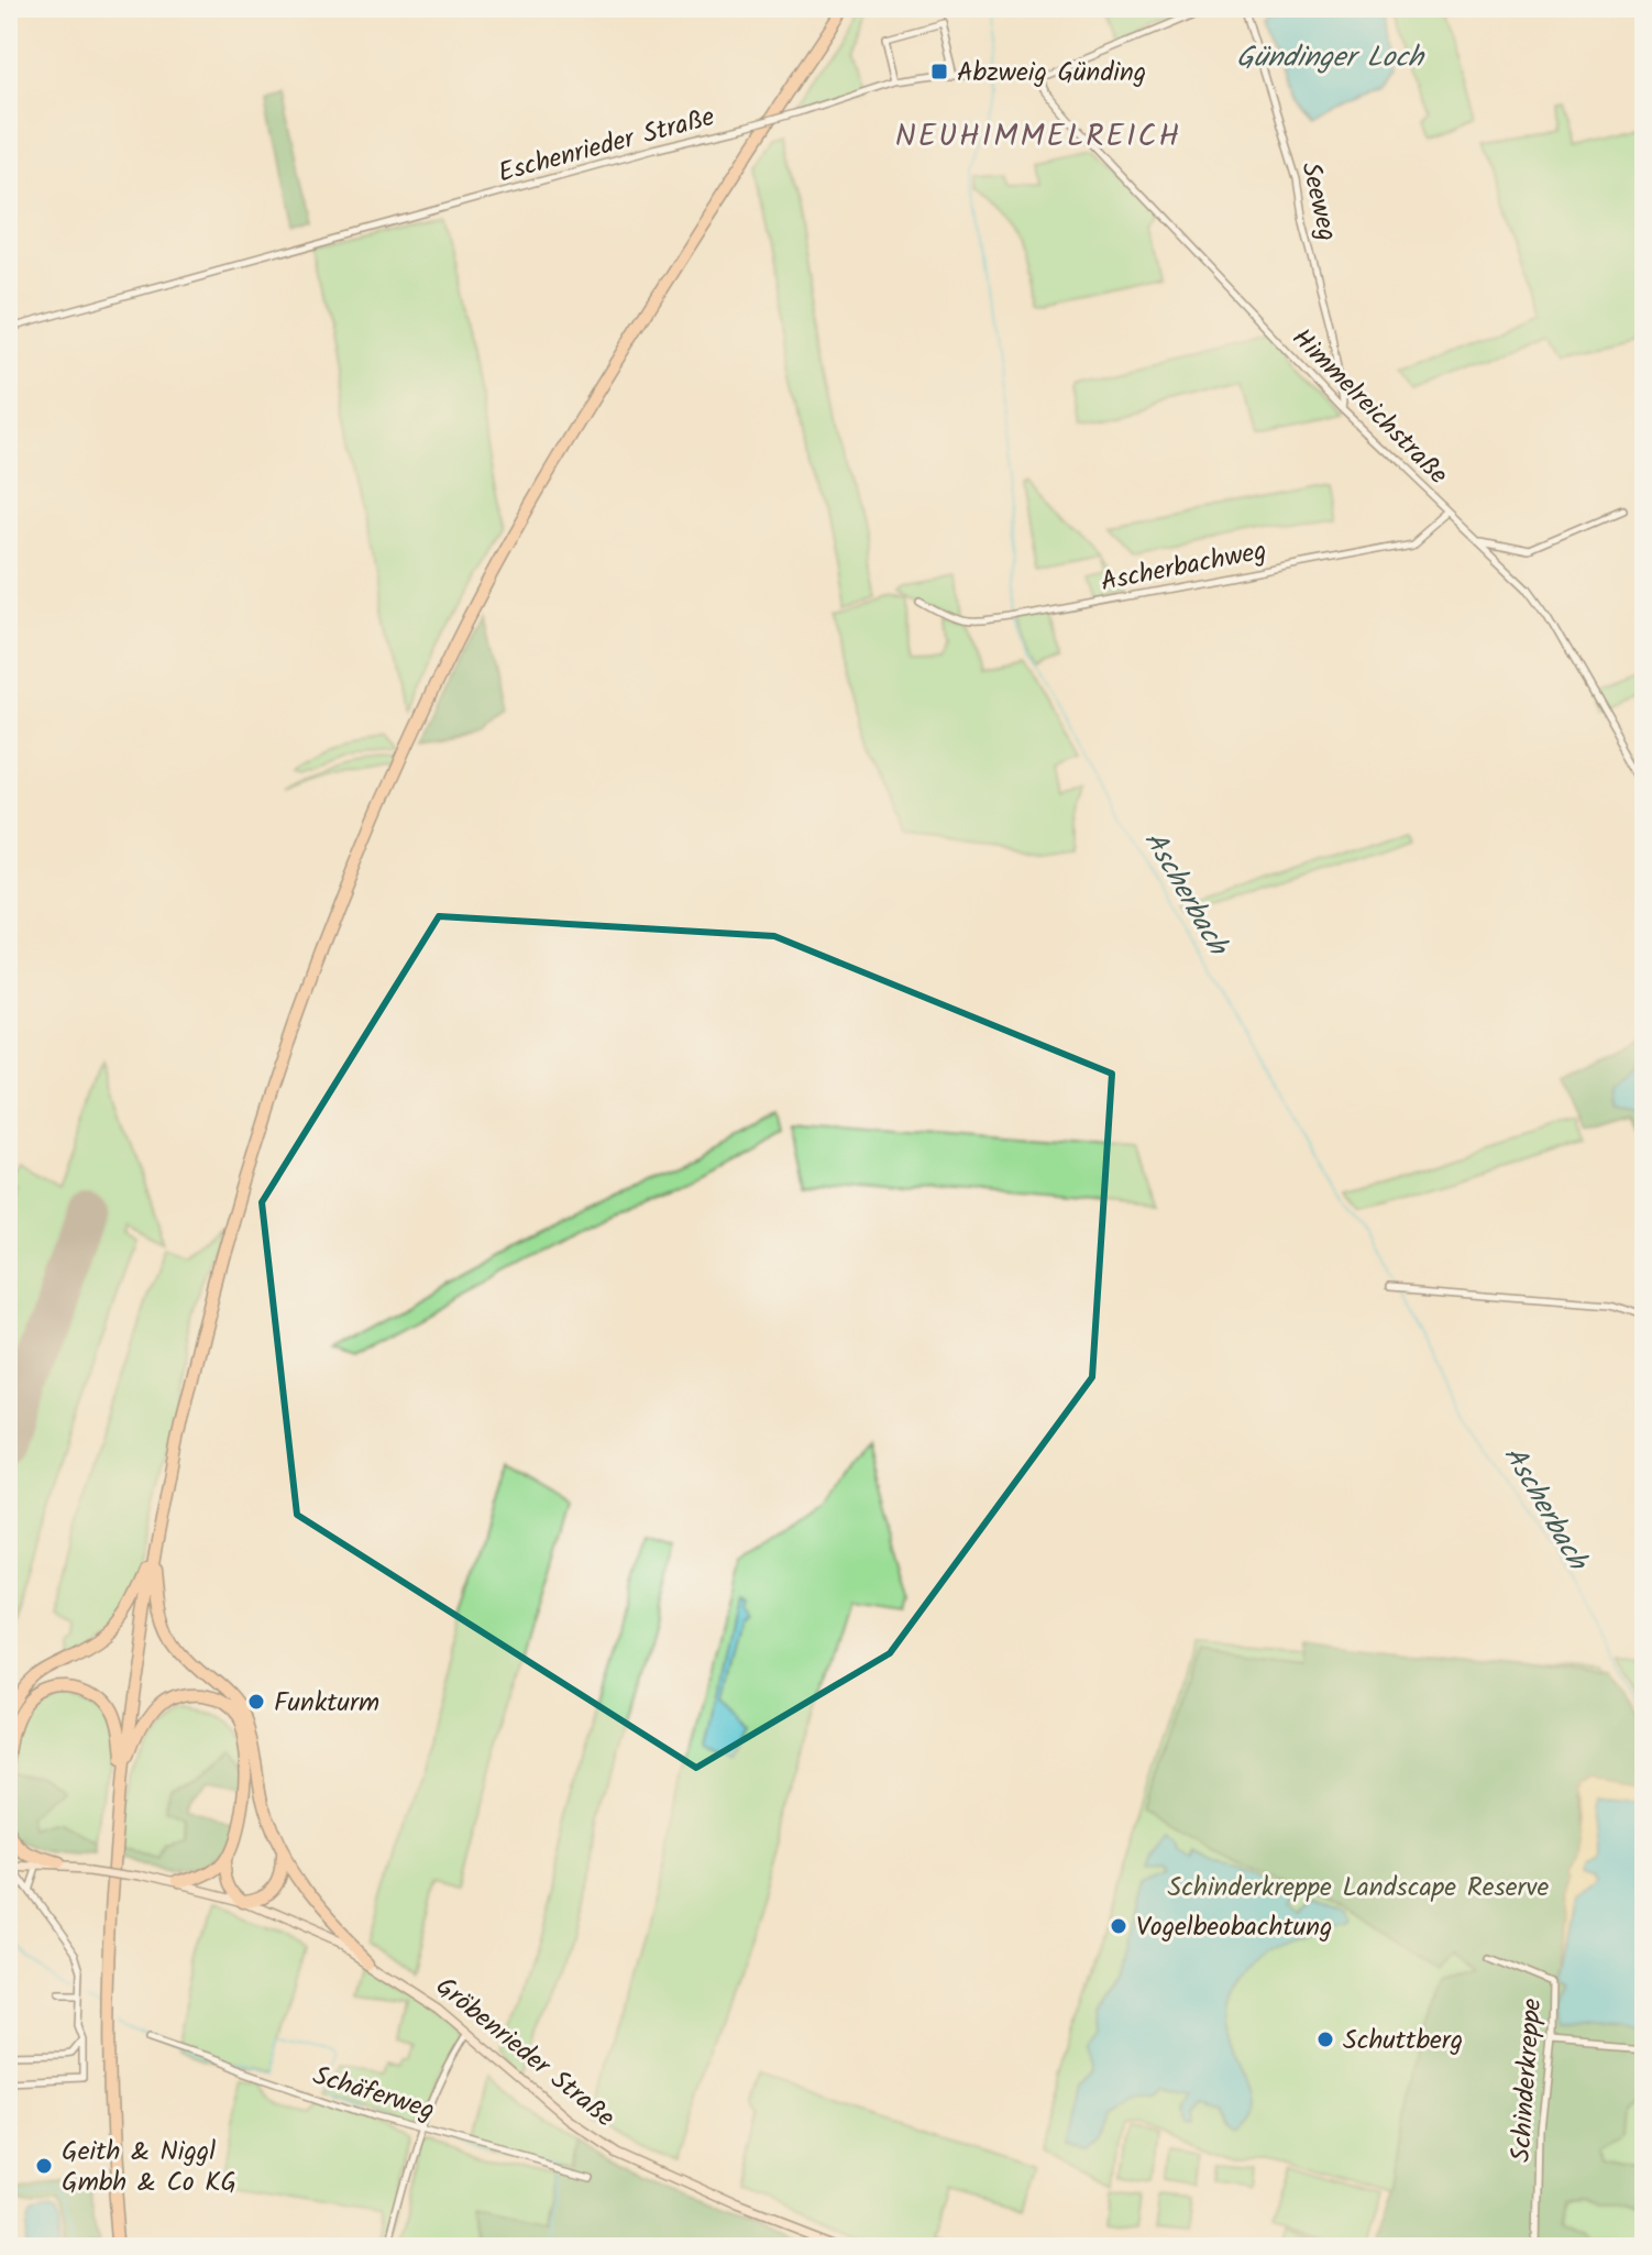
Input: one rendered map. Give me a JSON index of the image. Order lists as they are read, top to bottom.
{
  "streets": {
    "street": [
      "Eschenrieder Straße",
      "Seeweg",
      "Himmelreichstraße",
      "Ascherbachweg",
      "Gröbenrieder Straße",
      "Schinderkreppe",
      "Schäferweg"
    ]
  },
  "crossings": [
    ["Eschenrieder Straße", "Himmelreichstraße"],
    ["Seeweg", "Himmelreichstraße"],
    ["Himmelreichstraße", "Ascherbachweg"]
  ],
  "districts": ["NEUHIMMELREICH"],
  "water": ["Gündinger Loch", "Ascherbach"],
  "parks": ["Schinderkreppe Landscape Reserve"],
  "places": {
    "transit": ["Abzweig Günding"],
    "other": [
      "Funkturm",
      "Vogelbeobachtung",
      "Schuttberg",
      "Geith & Niggl Gmbh & Co KG"
    ]
  }
}
